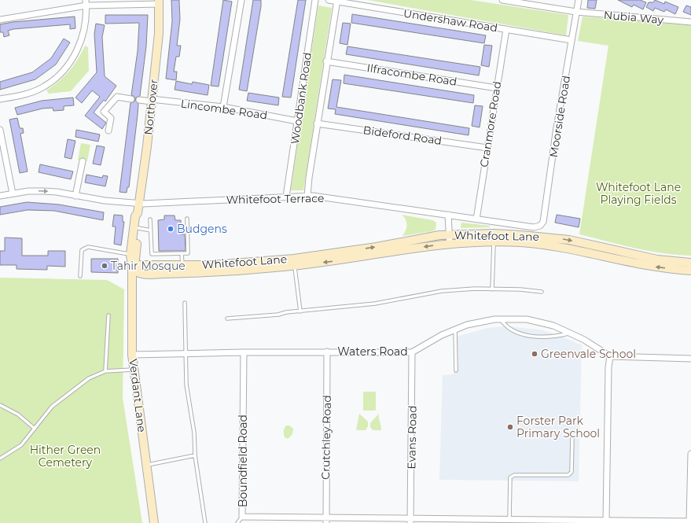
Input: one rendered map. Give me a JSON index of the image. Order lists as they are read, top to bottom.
{
  "streets": {
    "street": [
      "Nubia Way",
      "Undershaw Road",
      "Ilfracombe Road",
      "Woodbank Road",
      "Northover",
      "Lincombe Road",
      "Moorside Road",
      "Cranmore Road",
      "Bideford Road",
      "Whitefoot Terrace",
      "Whitefoot Lane",
      "Waters Road",
      "Verdant Lane",
      "Crutchley Road",
      "Evans Road",
      "Boundfield Road"
    ]
  },
  "crossings": [
    ["Nubia Way", "Moorside Road"],
    ["Undershaw Road", "Woodbank Road"],
    ["Undershaw Road", "Moorside Road"],
    ["Undershaw Road", "Cranmore Road"],
    ["Ilfracombe Road", "Woodbank Road"],
    ["Ilfracombe Road", "Cranmore Road"],
    ["Woodbank Road", "Lincombe Road"],
    ["Woodbank Road", "Bideford Road"],
    ["Woodbank Road", "Whitefoot Terrace"],
    ["Northover", "Lincombe Road"],
    ["Northover", "Whitefoot Terrace"],
    ["Northover", "Whitefoot Lane"],
    ["Northover", "Verdant Lane"],
    ["Moorside Road", "Whitefoot Terrace"],
    ["Cranmore Road", "Bideford Road"],
    ["Cranmore Road", "Whitefoot Terrace"],
    ["Whitefoot Lane", "Verdant Lane"],
    ["Waters Road", "Verdant Lane"],
    ["Waters Road", "Crutchley Road"],
    ["Waters Road", "Evans Road"],
    ["Waters Road", "Boundfield Road"],
    ["Crutchley Road", "Boundfield Road"],
    ["Evans Road", "Boundfield Road"]
  ],
  "parks": ["Whitefoot Lane Playing Fields", "Hither Green Cemetery"],
  "places": [
    "Budgens",
    "Tahir Mosque",
    "Greenvale School",
    "Forster Park Primary School"
  ]
}
